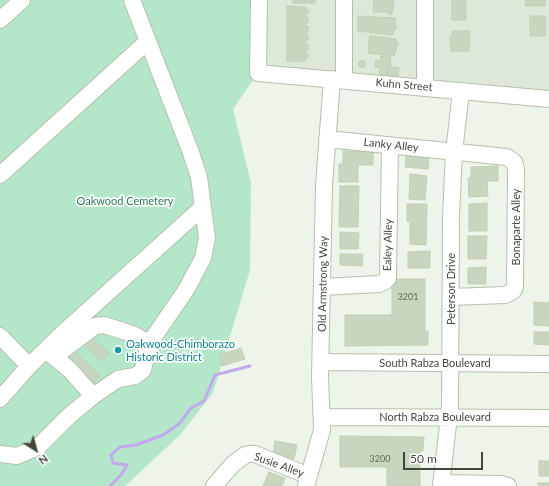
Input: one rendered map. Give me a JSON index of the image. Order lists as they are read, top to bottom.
{
  "streets": {
    "street": [
      "Kuhn Street",
      "Lanky Alley",
      "Bonaparte Alley",
      "Ealey Alley",
      "Old Armstrong Way",
      "Peterson Drive",
      "South Rabza Boulevard",
      "North Rabza Boulevard",
      "Susie Alley"
    ]
  },
  "crossings": [
    ["Kuhn Street", "Old Armstrong Way"],
    ["Kuhn Street", "Peterson Drive"],
    ["Lanky Alley", "Bonaparte Alley"],
    ["Lanky Alley", "Ealey Alley"],
    ["Lanky Alley", "Old Armstrong Way"],
    ["Lanky Alley", "Peterson Drive"],
    ["Bonaparte Alley", "Peterson Drive"],
    ["Ealey Alley", "Old Armstrong Way"],
    ["Old Armstrong Way", "South Rabza Boulevard"],
    ["Old Armstrong Way", "North Rabza Boulevard"],
    ["Old Armstrong Way", "Susie Alley"],
    ["Peterson Drive", "South Rabza Boulevard"],
    ["Peterson Drive", "North Rabza Boulevard"]
  ],
  "parks": ["Oakwood Cemetery"],
  "places": ["Oakwood-Chimborazo Historic District"],
  "house_numbers": ["3201", "3200"],
  "scale_bar": "50 m",
  "north": "bottom right"
}
